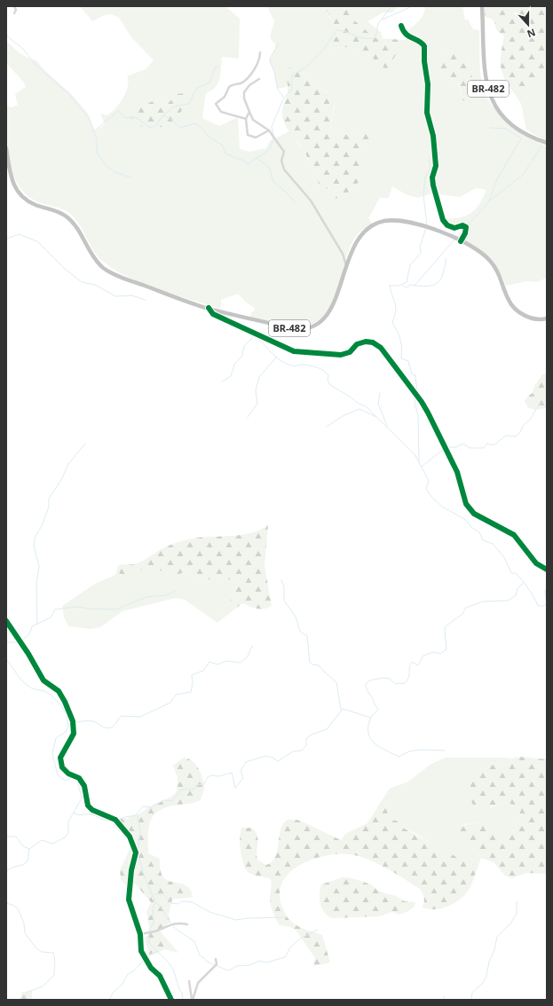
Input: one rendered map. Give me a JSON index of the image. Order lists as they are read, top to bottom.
{
  "streets": {
    "highway": ["BR-482"]
  },
  "north": "bottom"
}
